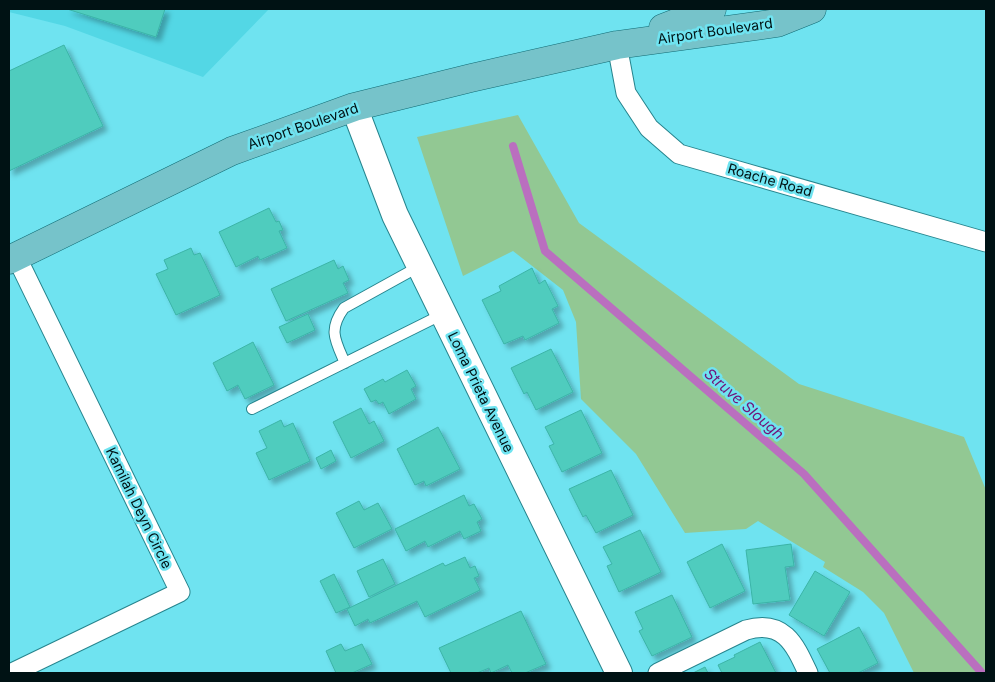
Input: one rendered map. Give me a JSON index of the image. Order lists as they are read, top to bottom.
{
  "streets": {
    "main road": ["Airport Boulevard"],
    "street": ["Roache Road", "Loma Prieta Avenue", "Kamilah Deyn Circle"]
  },
  "crossings": [
    ["Airport Boulevard", "Roache Road"],
    ["Airport Boulevard", "Loma Prieta Avenue"],
    ["Airport Boulevard", "Kamilah Deyn Circle"]
  ],
  "water": ["Struve Slough"]
}
